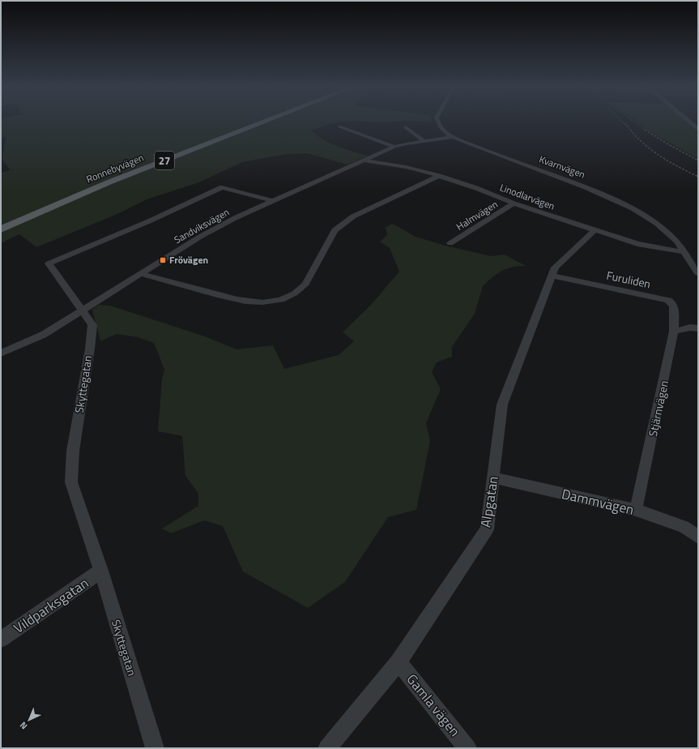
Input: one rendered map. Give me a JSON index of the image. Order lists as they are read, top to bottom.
{
  "streets": {
    "main road": ["27", "Ronnebyvägen"],
    "street": [
      "Kvarnvägen",
      "Linodlarvägen",
      "Halmvägen",
      "Sandviksvägen",
      "Furuliden",
      "Skyttegatan",
      "Stjärnvägen",
      "Alpgatan",
      "Dammvägen",
      "Vildparksgatan",
      "Gamla vägen"
    ]
  },
  "crossings": [
    ["Kvarnvägen", "Linodlarvägen"],
    ["Kvarnvägen", "Sandviksvägen"],
    ["Linodlarvägen", "Halmvägen"],
    ["Linodlarvägen", "Sandviksvägen"],
    ["Linodlarvägen", "Alpgatan"],
    ["Sandviksvägen", "Skyttegatan"],
    ["Furuliden", "Stjärnvägen"],
    ["Furuliden", "Alpgatan"],
    ["Skyttegatan", "Vildparksgatan"],
    ["Stjärnvägen", "Dammvägen"],
    ["Alpgatan", "Dammvägen"],
    ["Alpgatan", "Gamla vägen"]
  ],
  "places": {
    "transit": ["Frövägen"]
  },
  "north": "bottom left"
}
